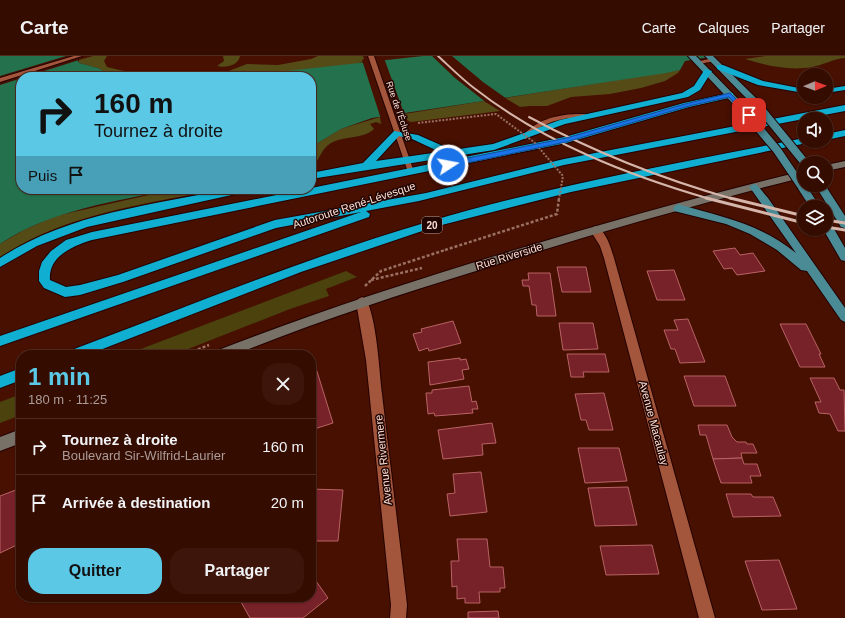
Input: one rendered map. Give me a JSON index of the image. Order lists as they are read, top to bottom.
{
  "streets": {
    "highway": ["Autoroute René-Lévesque", "20"],
    "street": ["Rue Riverside", "Avenue Macaulay", "Avenue Rivermere"],
    "lane": ["Rue de l'Écluse"]
  },
  "crossings": [
    ["Rue Riverside", "Avenue Macaulay"],
    ["Rue Riverside", "Avenue Rivermere"]
  ],
  "north": "right",
  "page": {
    "header": "Carte",
    "nav": ["Carte", "Calques", "Partager"],
    "turn": ["160 m", "Tournez à droite"],
    "then": "Puis",
    "heading": ["1 min", "180 m · 11:25"],
    "list": [
      {
        "name": "Tournez à droite",
        "note": "Boulevard Sir-Wilfrid-Laurier",
        "value": "160 m"
      },
      {
        "name": "Arrivée à destination",
        "value": "20 m"
      }
    ],
    "buttons": ["Quitter", "Partager"]
  }
}
